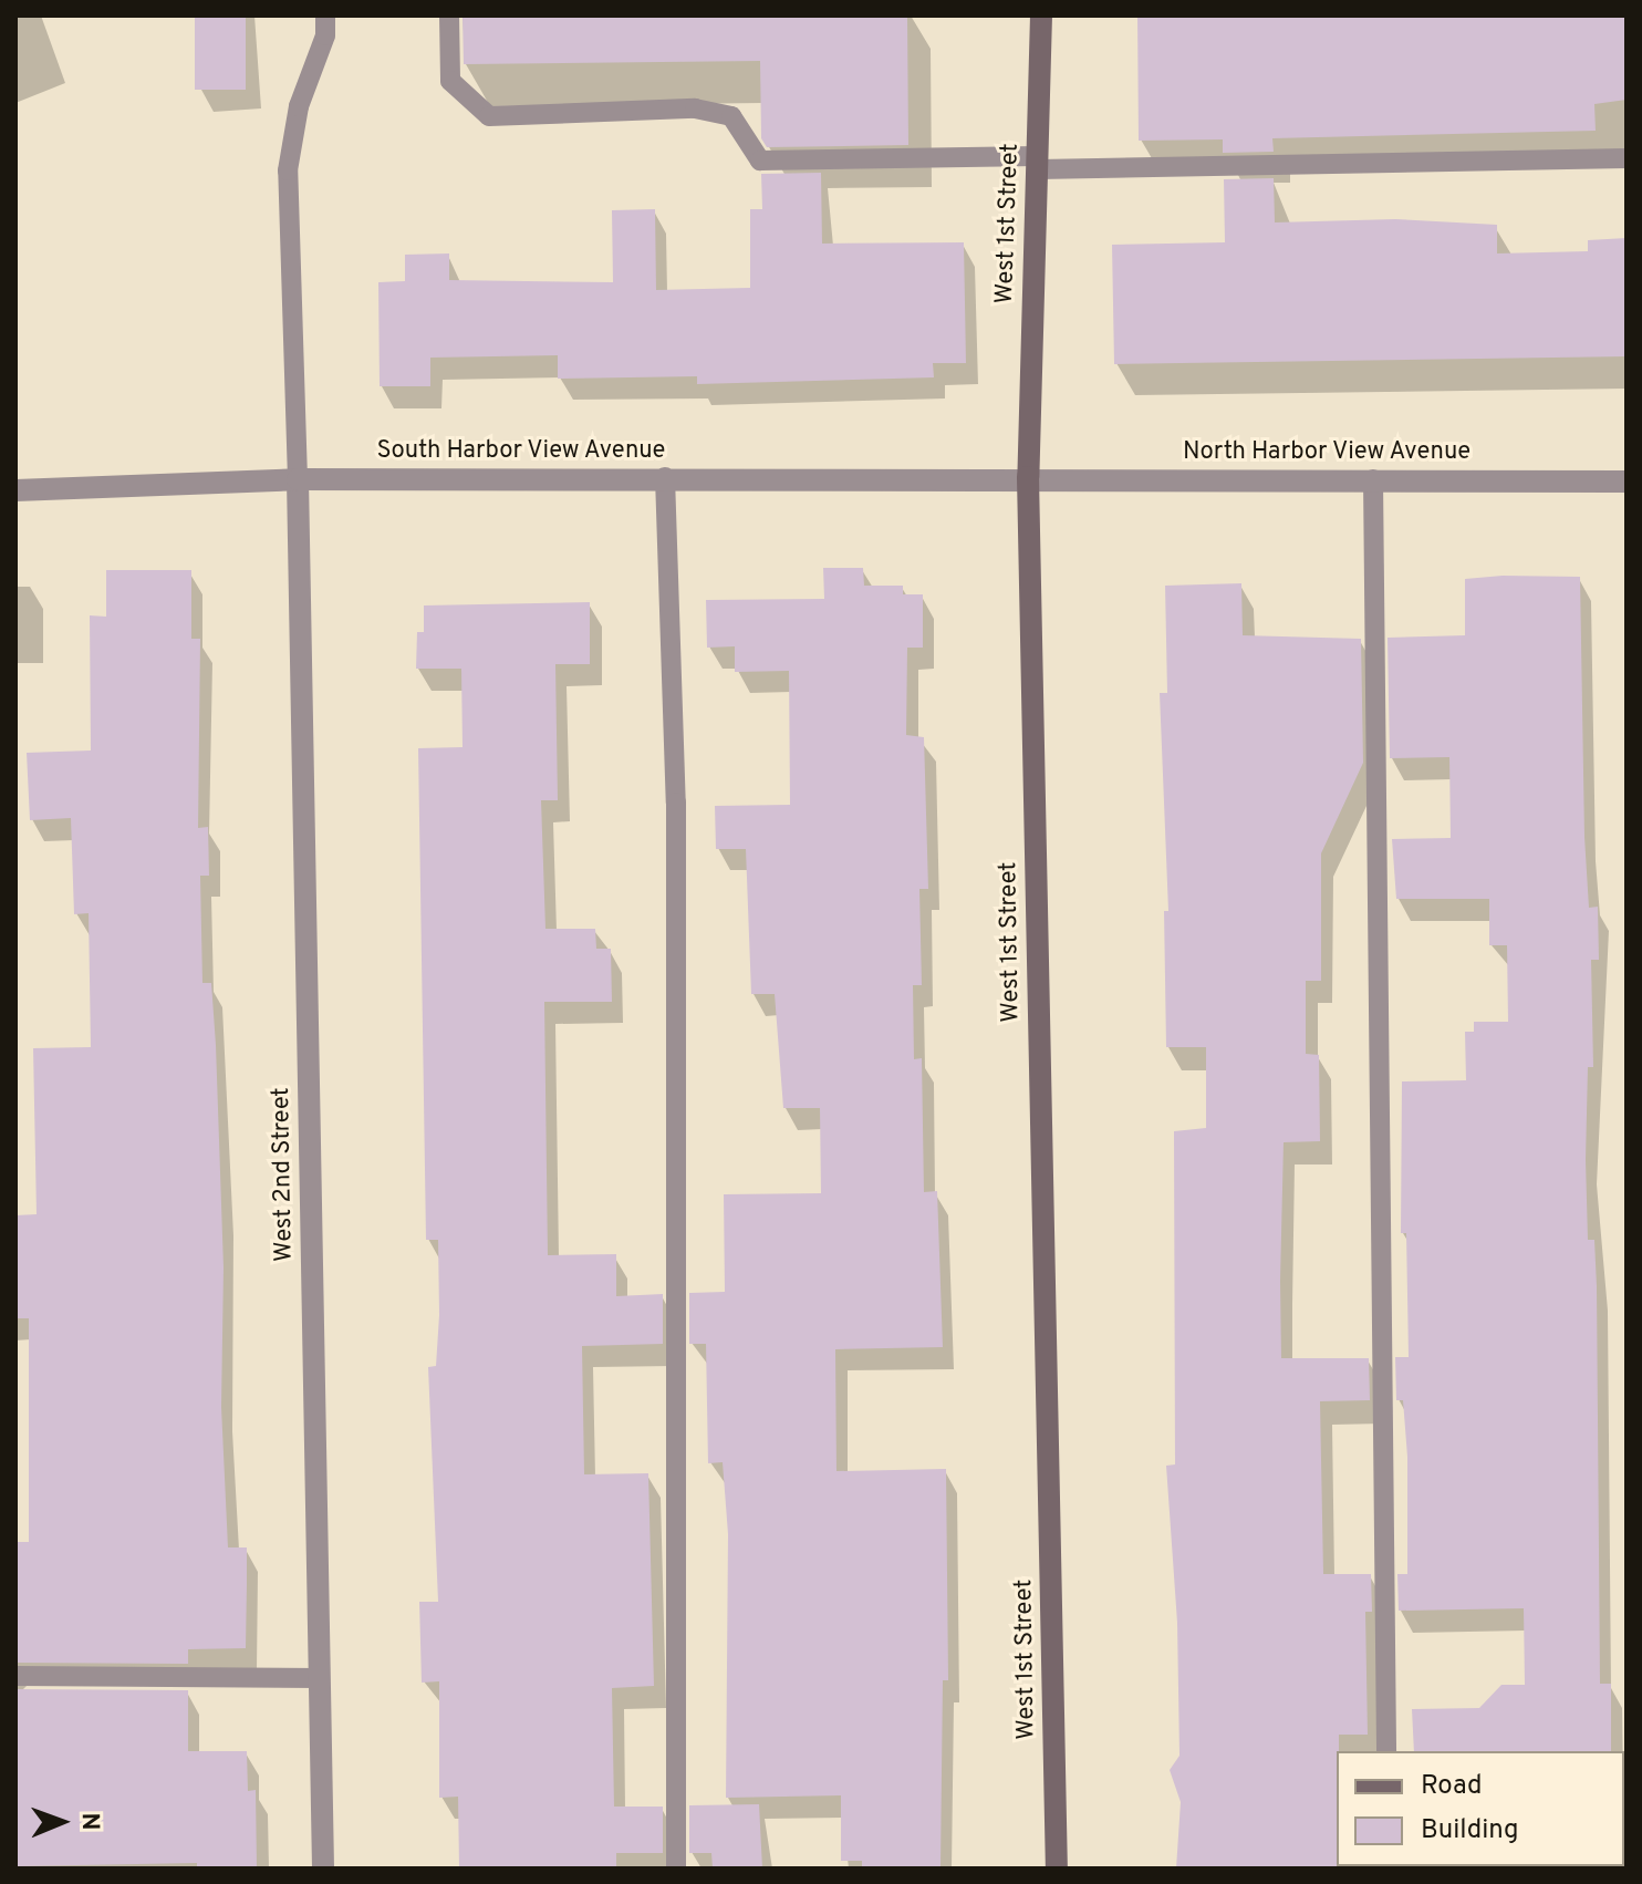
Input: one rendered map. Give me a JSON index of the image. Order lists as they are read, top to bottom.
{
  "streets": {
    "street": [
      "West 1st Street",
      "South Harbor View Avenue",
      "North Harbor View Avenue",
      "West 2nd Street"
    ]
  },
  "crossings": [
    ["West 1st Street", "South Harbor View Avenue"],
    ["West 1st Street", "North Harbor View Avenue"],
    ["South Harbor View Avenue", "North Harbor View Avenue"],
    ["South Harbor View Avenue", "West 2nd Street"]
  ],
  "legend": ["Road", "Building"],
  "north": "right"
}
